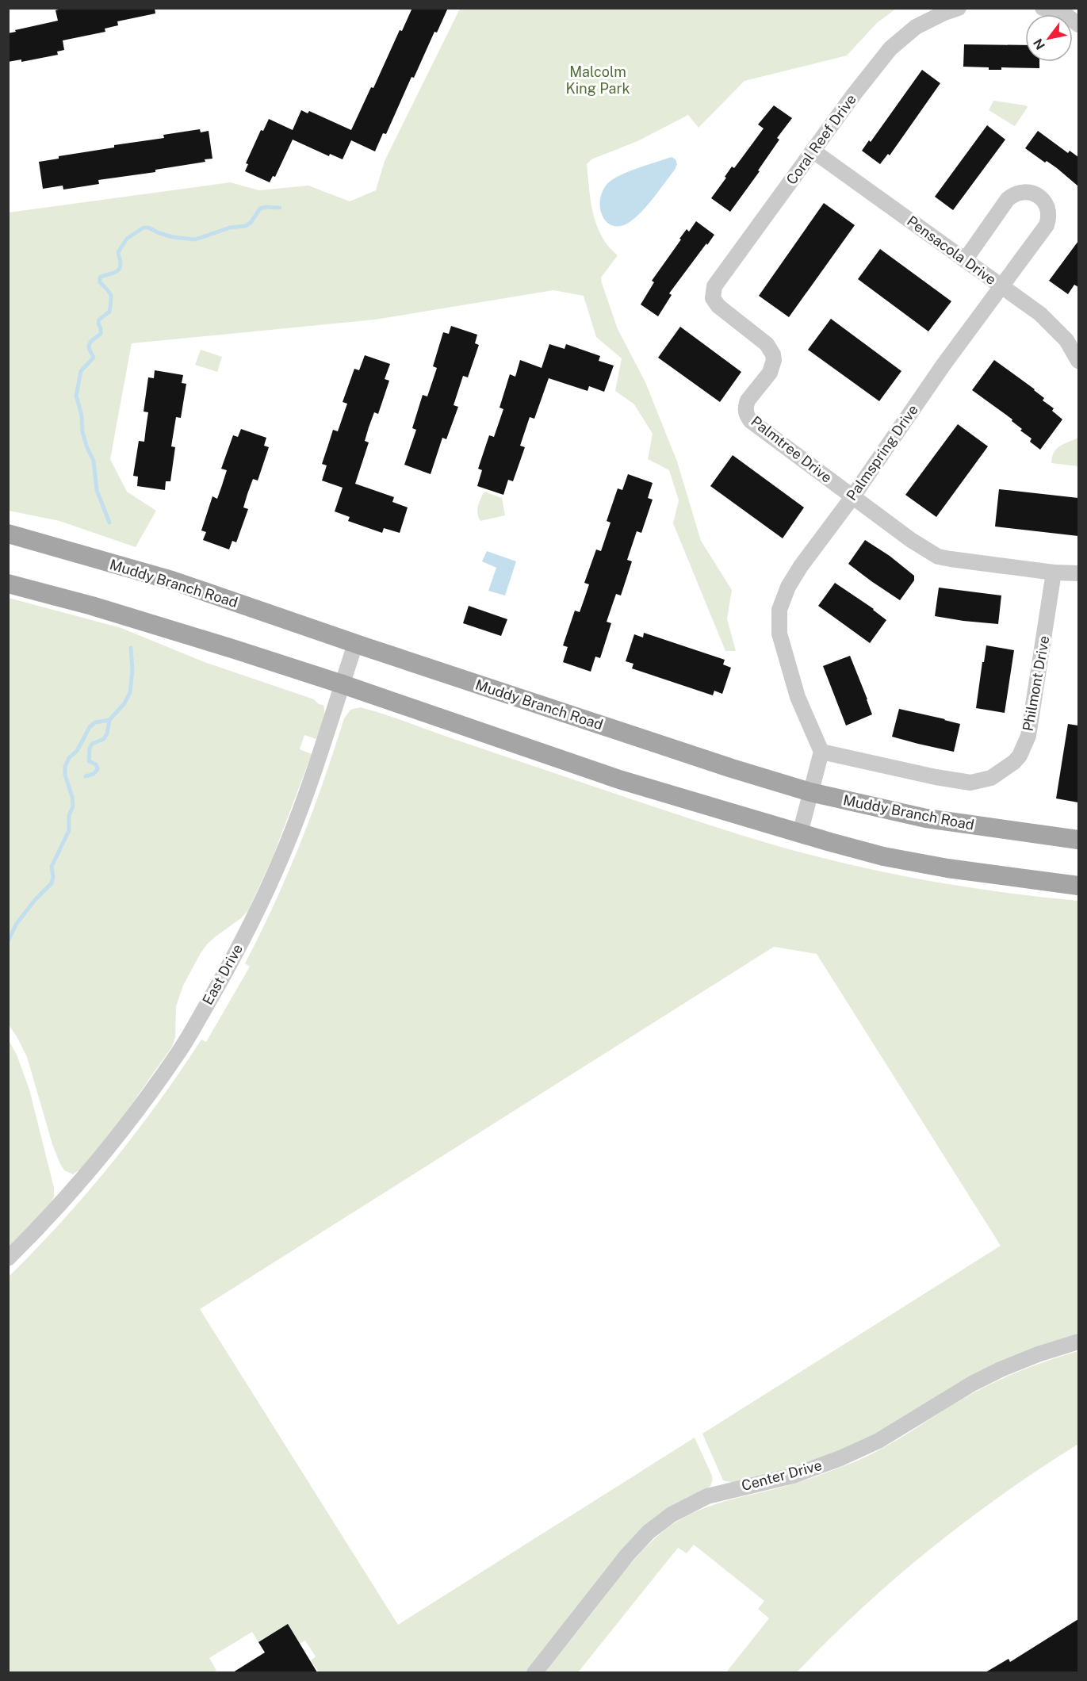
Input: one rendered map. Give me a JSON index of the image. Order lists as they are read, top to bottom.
{
  "streets": {
    "main road": ["Muddy Branch Road"],
    "street": [
      "Coral Reef Drive",
      "Pensacola Drive",
      "Palmtree Drive",
      "Palmspring Drive",
      "Philmont Drive",
      "East Drive",
      "Center Drive"
    ]
  },
  "crossings": [
    ["Coral Reef Drive", "Pensacola Drive"],
    ["Coral Reef Drive", "Palmtree Drive"],
    ["Pensacola Drive", "Palmspring Drive"],
    ["Palmtree Drive", "Palmspring Drive"],
    ["Palmtree Drive", "Philmont Drive"],
    ["Palmspring Drive", "Philmont Drive"],
    ["Muddy Branch Road", "East Drive"]
  ],
  "parks": ["Malcolm King Park"],
  "north": "bottom left"
}
